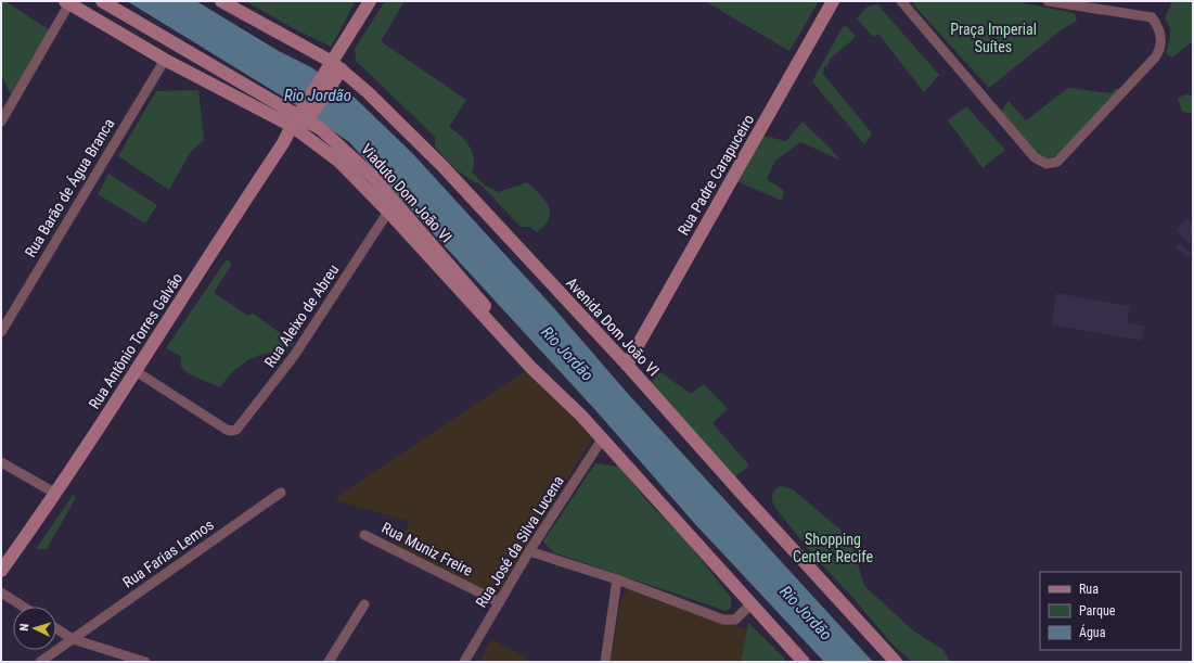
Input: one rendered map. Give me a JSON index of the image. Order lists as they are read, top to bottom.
{
  "streets": {
    "main road": [
      "Rua Padre Carapuceiro",
      "Viaduto Dom João VI",
      "Avenida Dom João VI",
      "Rua Antônio Torres Galvão"
    ],
    "street": [
      "Rua Barão de Água Branca",
      "Rua Aleixo de Abreu",
      "Rua José da Silva Lucena",
      "Rua Muniz Freire",
      "Rua Farias Lemos"
    ]
  },
  "crossings": [
    ["Rua Padre Carapuceiro", "Avenida Dom João VI"],
    ["Rua Aleixo de Abreu", "Rua Antônio Torres Galvão"],
    ["Avenida Dom João VI", "Rua Antônio Torres Galvão"],
    ["Rua José da Silva Lucena", "Rua Muniz Freire"]
  ],
  "water": ["Rio Jordão"],
  "parks": ["Praça Imperial Suítes", "Shopping Center Recife"],
  "legend": ["Rua", "Parque", "Água"],
  "north": "left"
}
